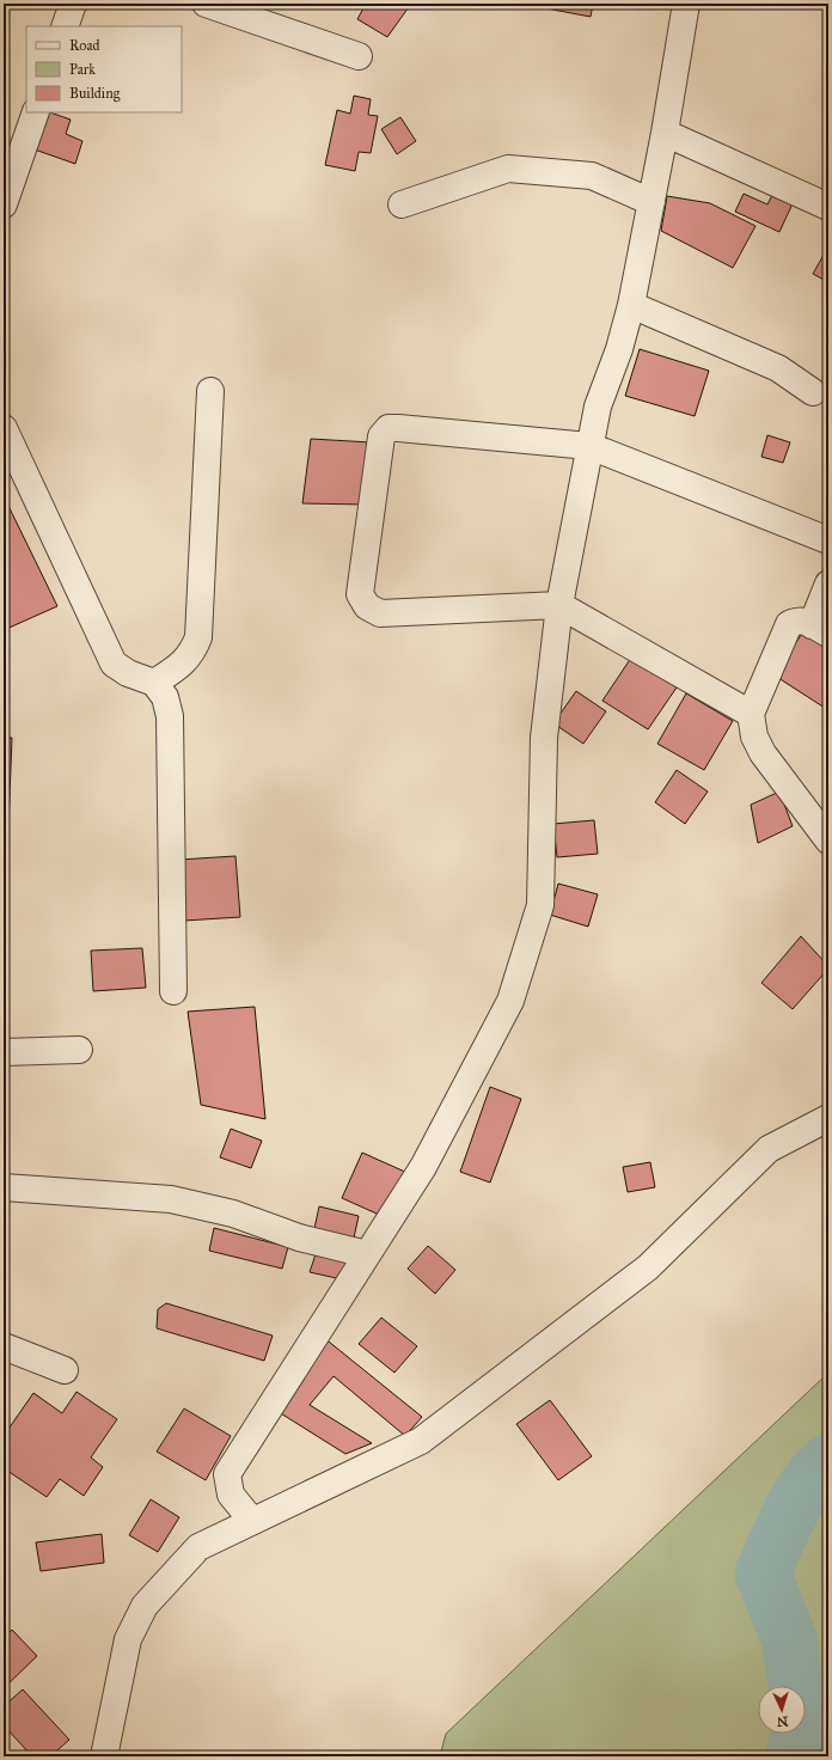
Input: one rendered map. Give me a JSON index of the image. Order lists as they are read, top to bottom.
{
  "legend": ["Road", "Park", "Building"],
  "north": "bottom"
}
